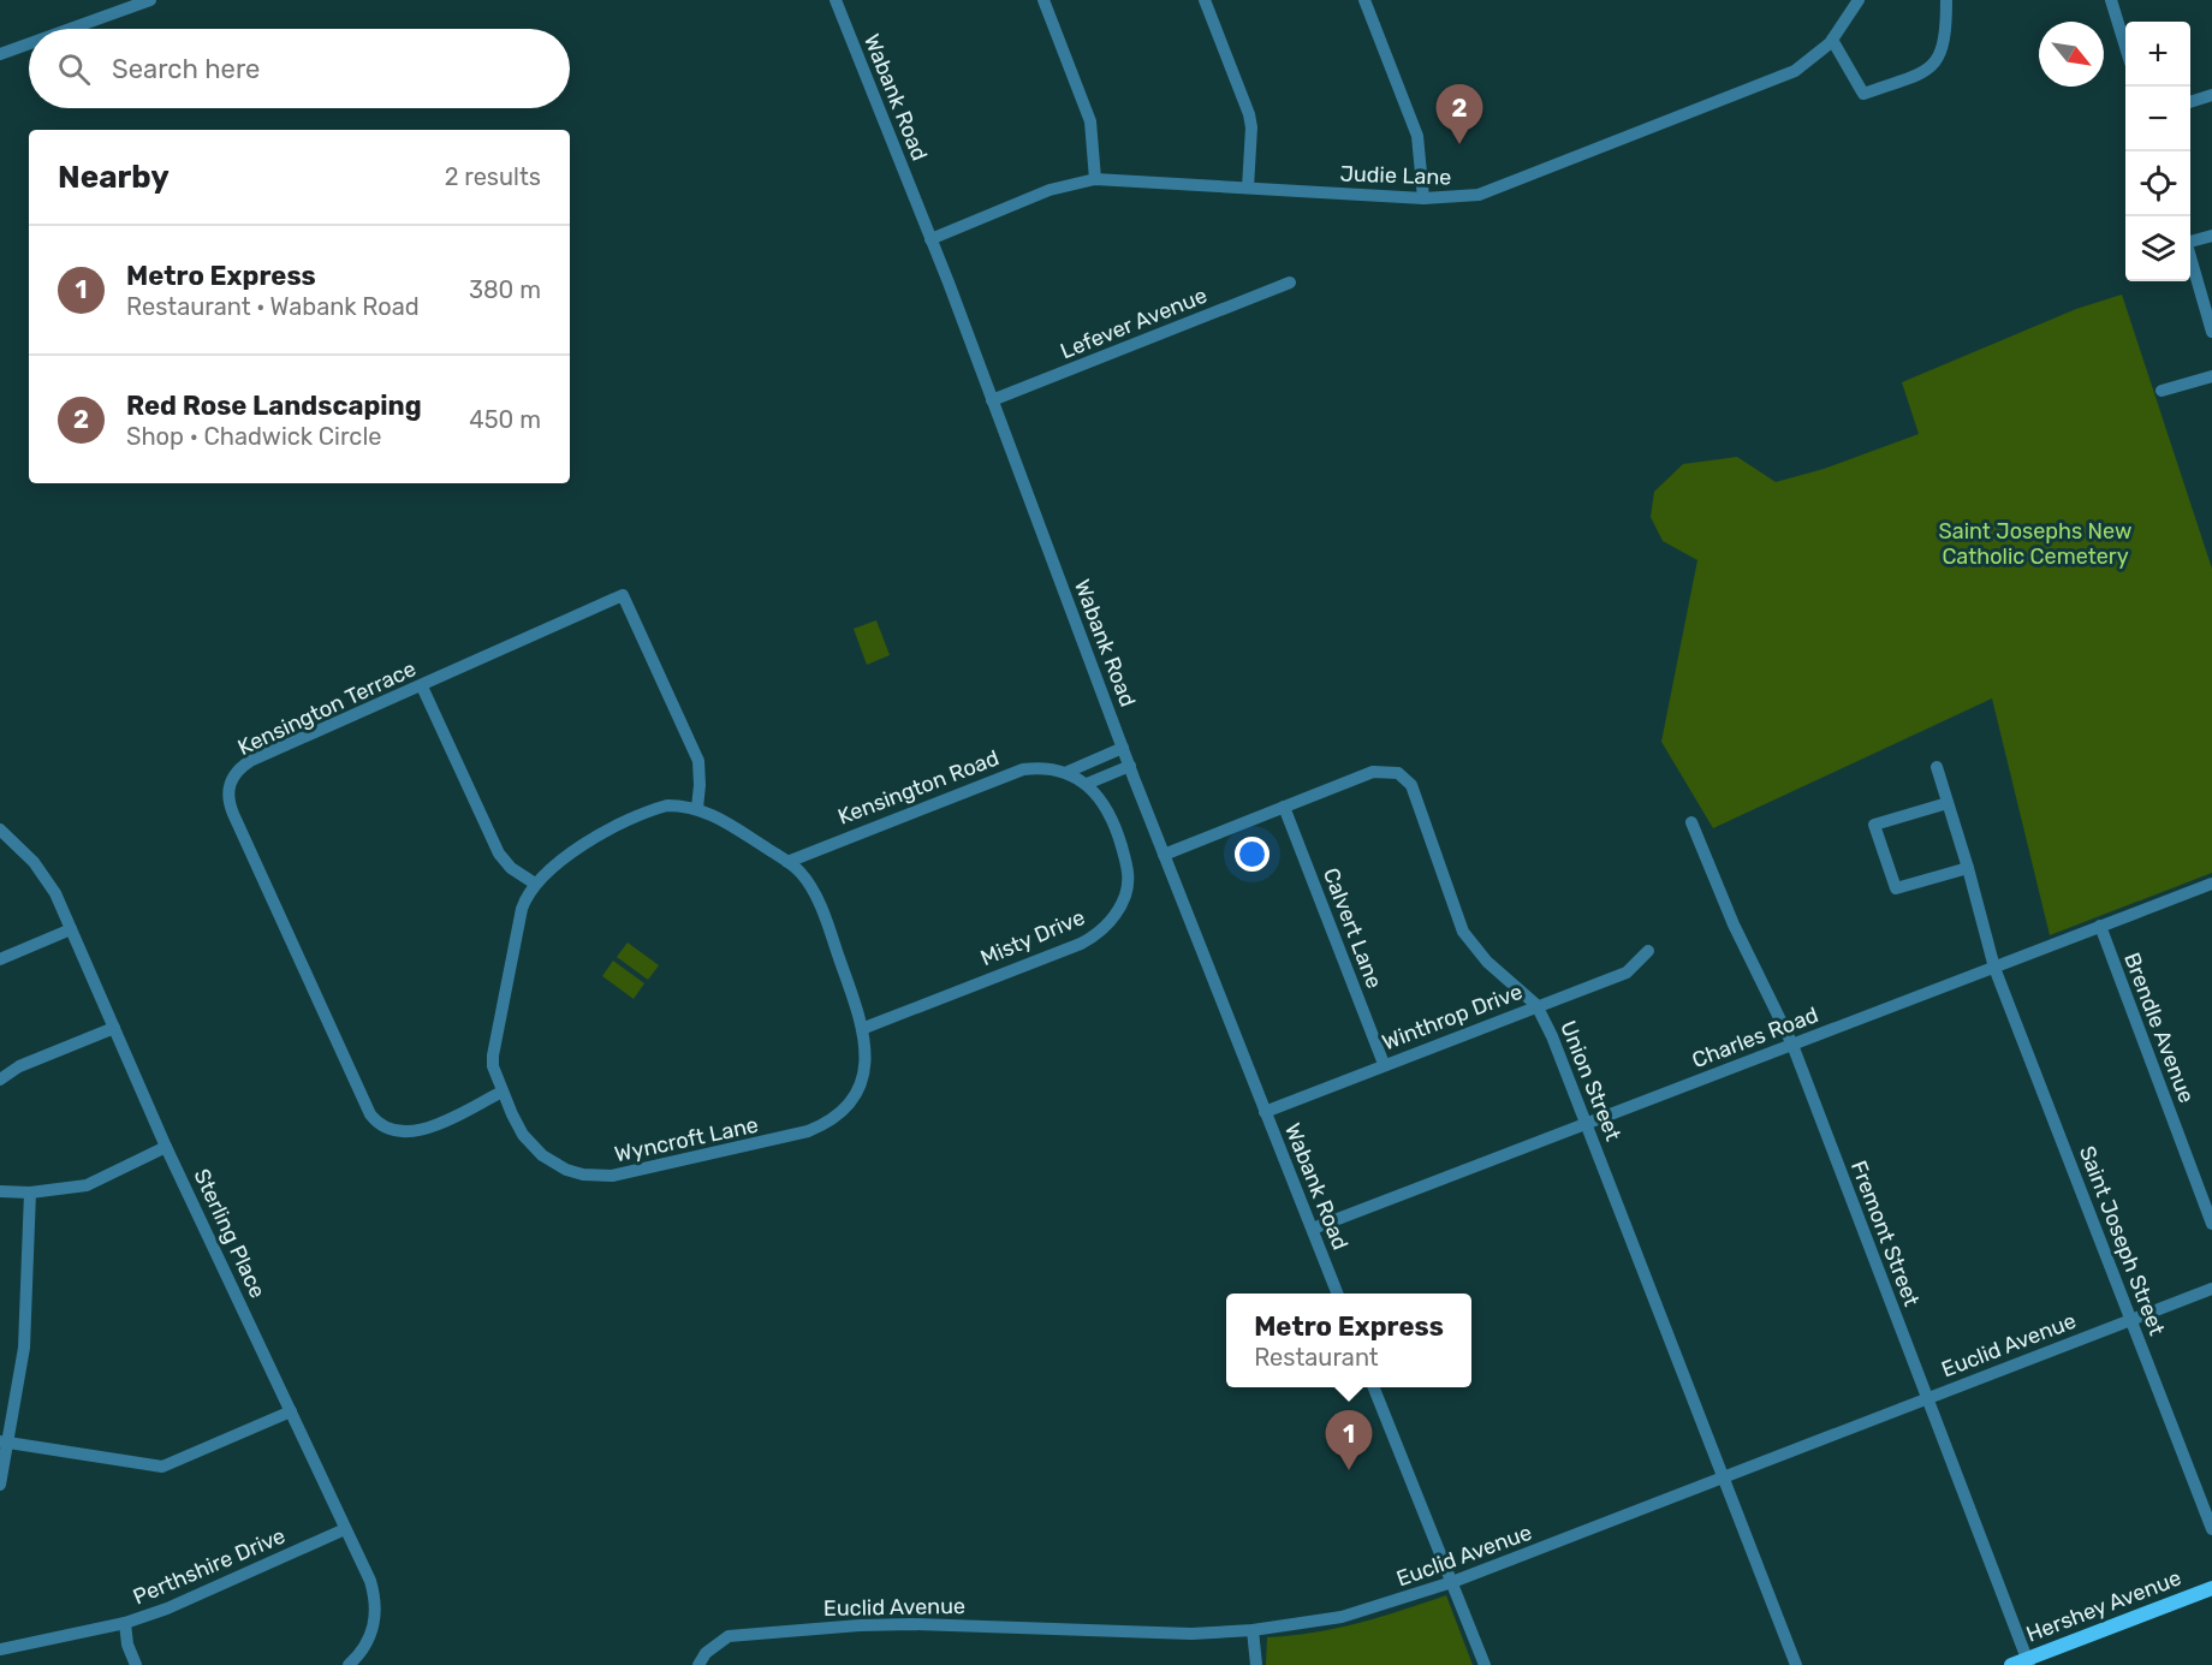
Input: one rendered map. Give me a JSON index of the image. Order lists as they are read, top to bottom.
{
  "streets": {
    "main road": ["Hershey Avenue"],
    "street": [
      "Wabank Road",
      "Judie Lane",
      "Lefever Avenue",
      "Kensington Terrace",
      "Kensington Road",
      "Calvert Lane",
      "Misty Drive",
      "Winthrop Drive",
      "Brendle Avenue",
      "Charles Road",
      "Union Street",
      "Wyncroft Lane",
      "Sterling Place",
      "Fremont Street",
      "Saint Joseph Street",
      "Euclid Avenue",
      "Perthshire Drive"
    ]
  },
  "crossings": [
    ["Wabank Road", "Judie Lane"],
    ["Wabank Road", "Lefever Avenue"],
    ["Wabank Road", "Kensington Road"],
    ["Wabank Road", "Winthrop Drive"],
    ["Wabank Road", "Charles Road"],
    ["Wabank Road", "Union Street"],
    ["Kensington Terrace", "Wyncroft Lane"],
    ["Kensington Road", "Misty Drive"],
    ["Kensington Road", "Wyncroft Lane"],
    ["Calvert Lane", "Winthrop Drive"],
    ["Calvert Lane", "Union Street"],
    ["Misty Drive", "Wyncroft Lane"],
    ["Winthrop Drive", "Union Street"],
    ["Brendle Avenue", "Charles Road"],
    ["Charles Road", "Union Street"],
    ["Charles Road", "Fremont Street"],
    ["Charles Road", "Saint Joseph Street"],
    ["Union Street", "Euclid Avenue"],
    ["Sterling Place", "Perthshire Drive"],
    ["Fremont Street", "Euclid Avenue"],
    ["Fremont Street", "Hershey Avenue"],
    ["Saint Joseph Street", "Euclid Avenue"]
  ],
  "parks": ["Saint Josephs New Catholic Cemetery"],
  "north": "bottom right",
  "page": {
    "map_buttons": ["+", "−"],
    "search": "Search here",
    "pins": ["2", "1"],
    "heading": ["Nearby", "2 results"],
    "list": [
      {
        "mark": "1",
        "name": "Metro Express",
        "note": "Restaurant · Wabank Road",
        "value": "380 m"
      },
      {
        "mark": "2",
        "name": "Red Rose Landscaping",
        "note": "Shop · Chadwick Circle",
        "value": "450 m"
      }
    ],
    "popup": ["Metro Express", "Restaurant"]
  }
}
